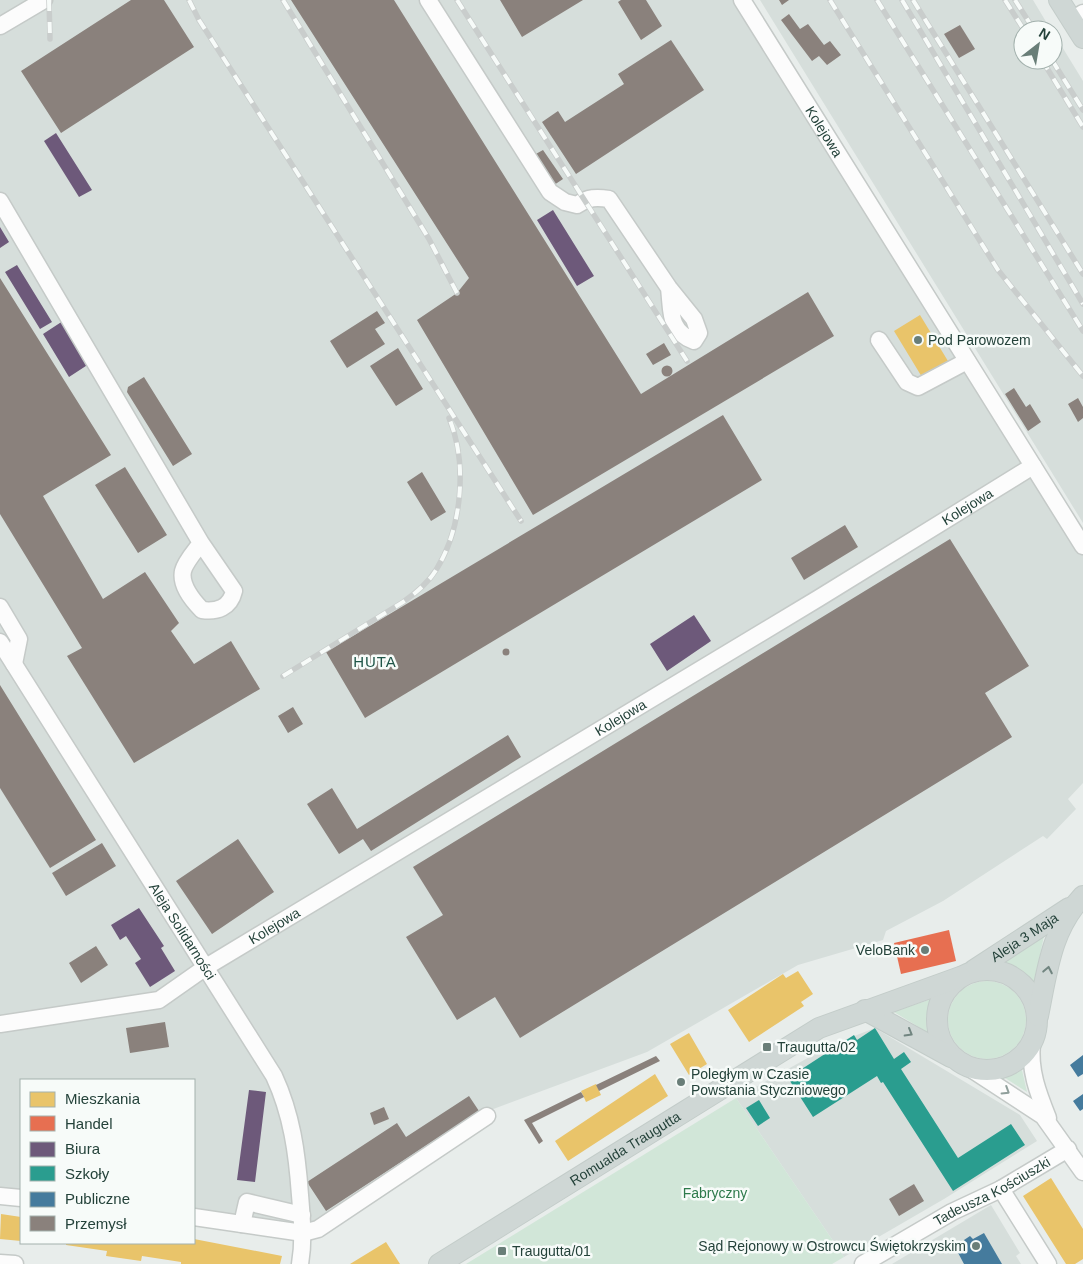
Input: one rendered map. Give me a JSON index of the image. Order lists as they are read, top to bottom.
{
  "streets": {
    "main road": ["Aleja 3 Maja", "Romualda Traugutta"],
    "street": ["Kolejowa", "Aleja Solidarności", "Tadeusza Kościuszki"]
  },
  "crossings": [
    ["Kolejowa", "Aleja Solidarności"],
    ["Aleja 3 Maja", "Romualda Traugutta"]
  ],
  "one_way": ["Aleja 3 Maja"],
  "districts": ["HUTA"],
  "parks": ["Fabryczny"],
  "places": {
    "other": [
      "Pod Parowozem",
      "VeloBank",
      "Poległym w Czasie Powstania Styczniowego",
      "Sąd Rejonowy w Ostrowcu Świętokrzyskim"
    ],
    "transit": ["Traugutta/02", "Traugutta/01"]
  },
  "legend": [
    "Mieszkania",
    "Handel",
    "Biura",
    "Szkoły",
    "Publiczne",
    "Przemysł"
  ],
  "north": "top right"
}
